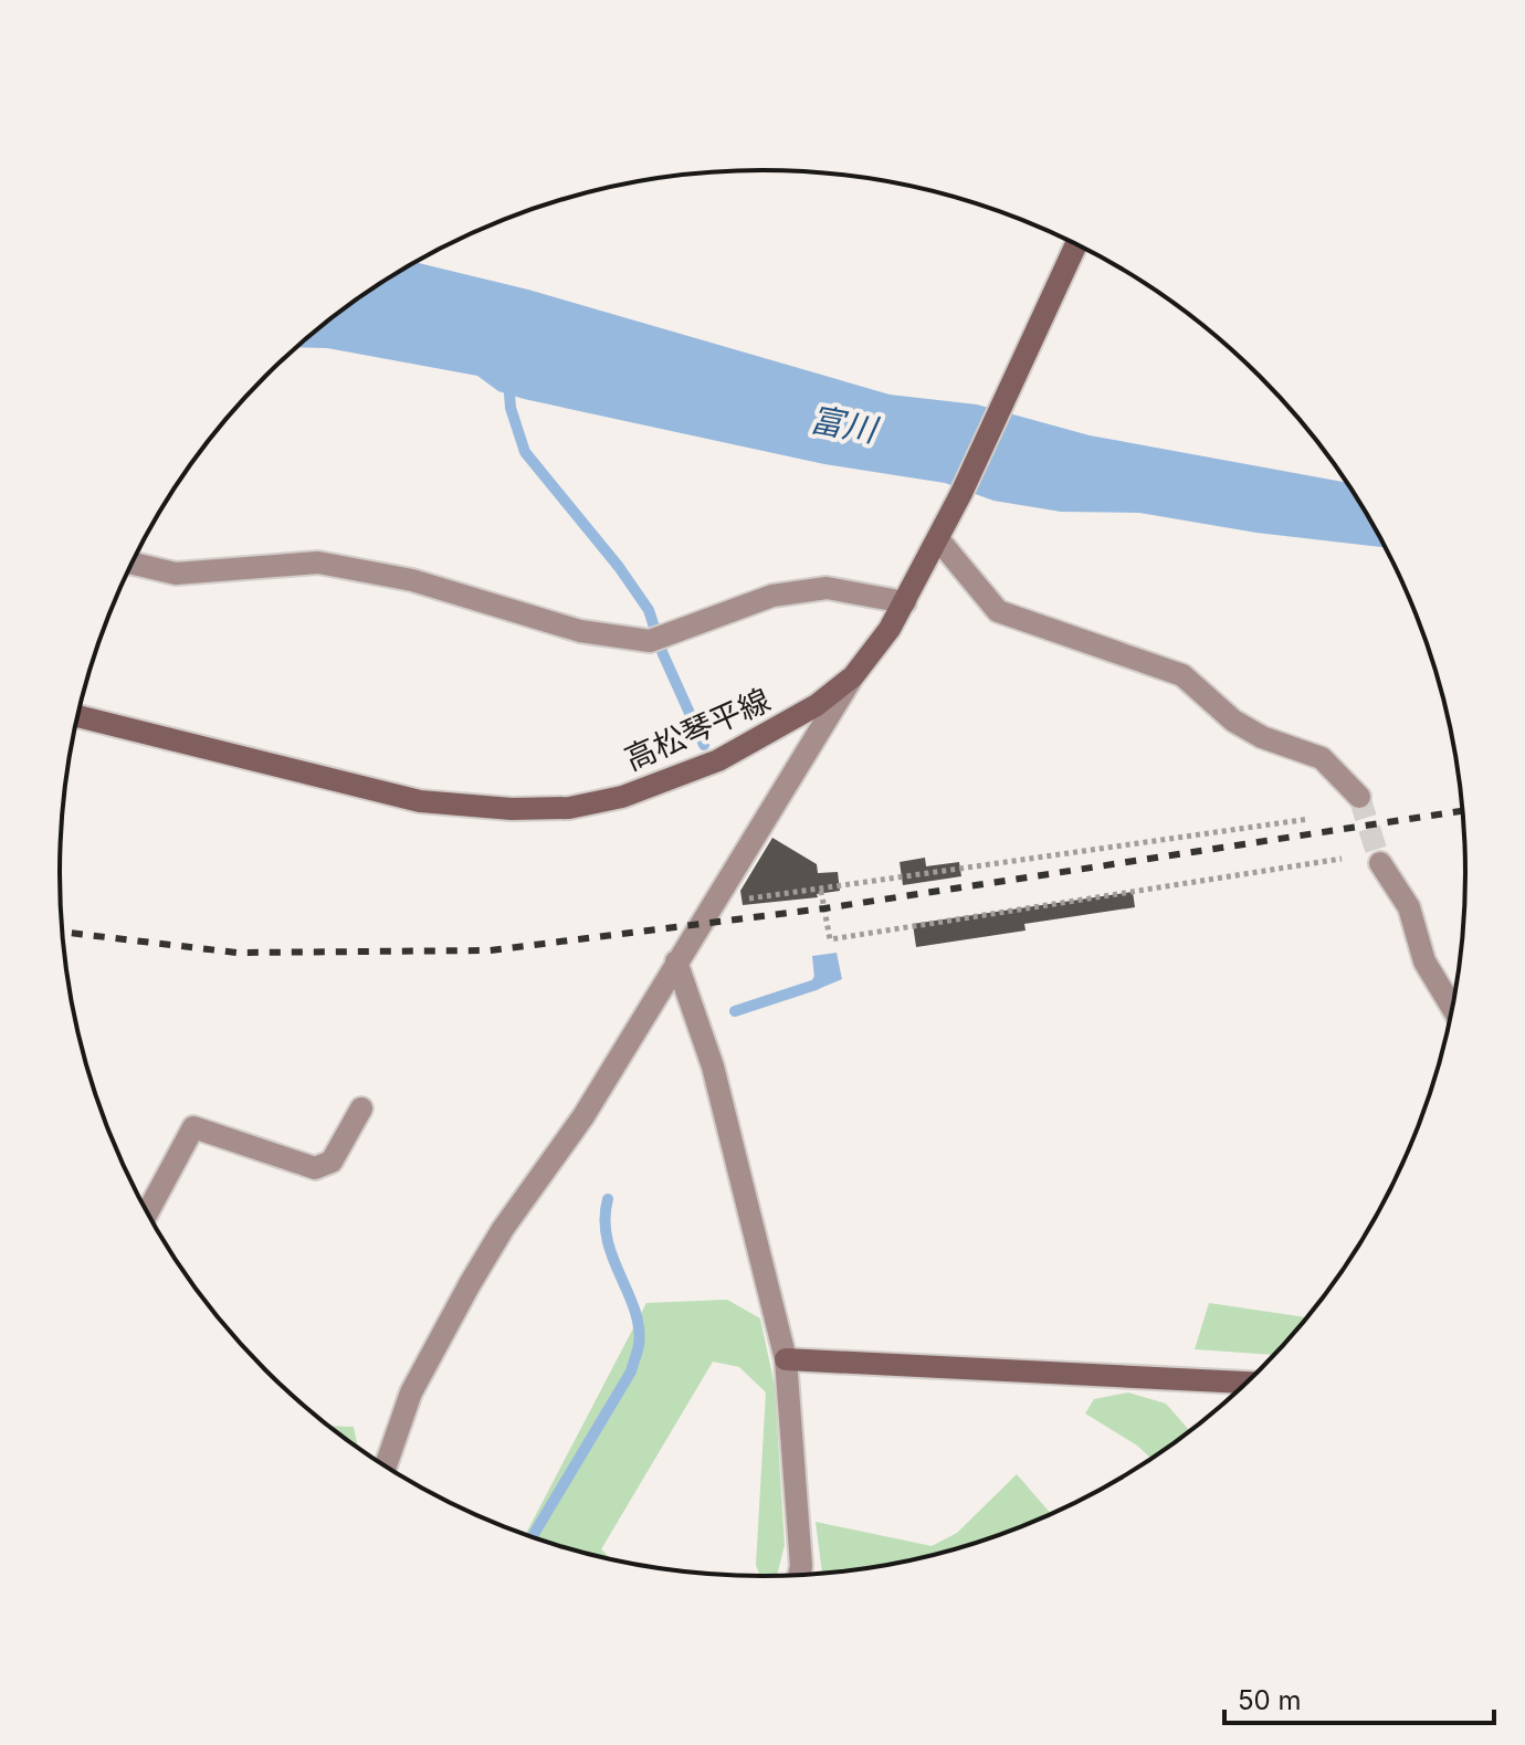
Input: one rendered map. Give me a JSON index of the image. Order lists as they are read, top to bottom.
{
  "streets": {
    "main road": ["高松琴平線"]
  },
  "water": ["富川"],
  "scale_bar": "50 m"
}
